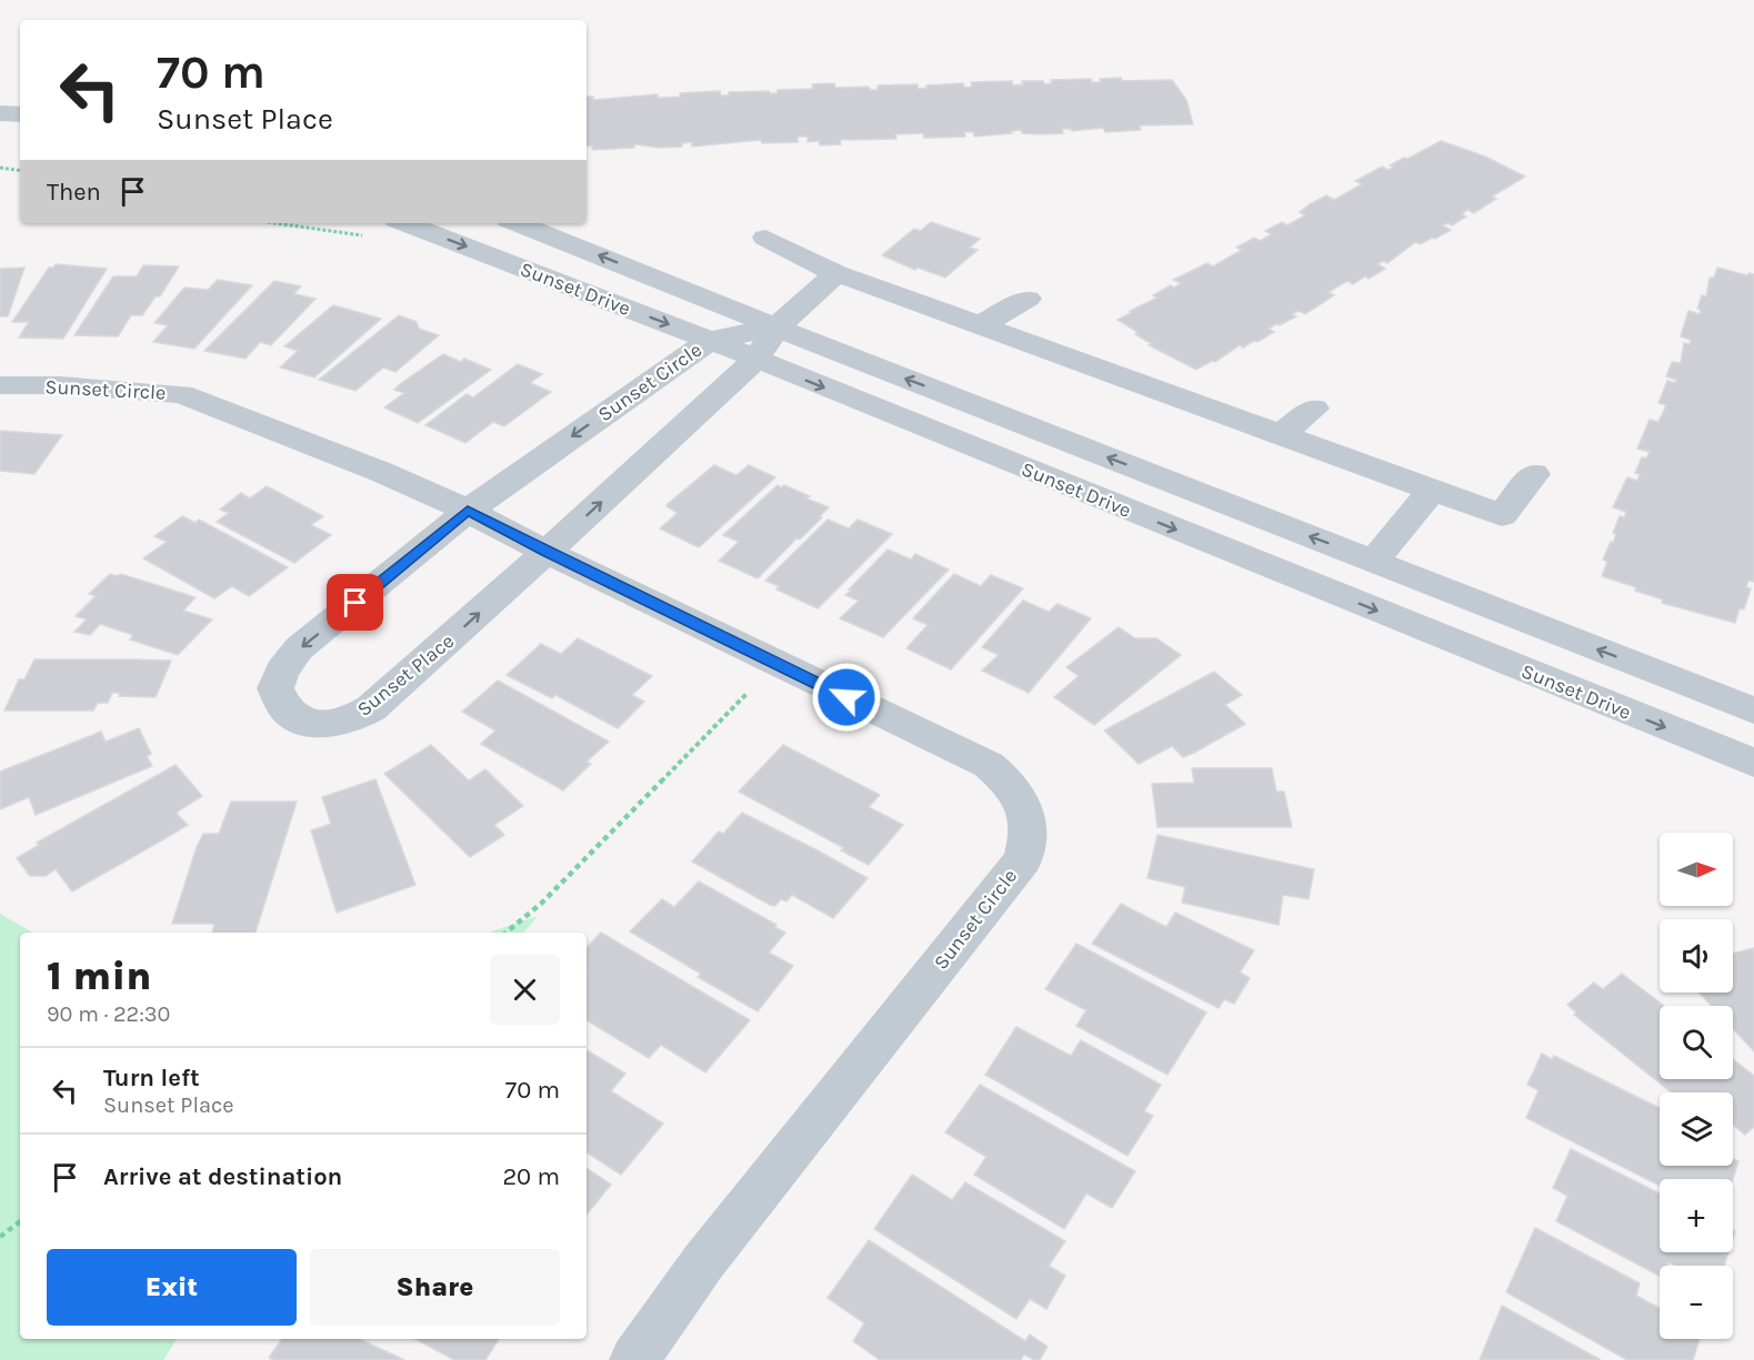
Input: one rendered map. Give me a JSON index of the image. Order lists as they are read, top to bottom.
{
  "streets": {
    "street": ["Sunset Drive", "Sunset Circle", "Sunset Place"]
  },
  "crossings": [
    ["Sunset Drive", "Sunset Circle"],
    ["Sunset Circle", "Sunset Place"]
  ],
  "north": "right",
  "page": {
    "turn": ["70 m", "Sunset Place"],
    "then": "Then",
    "map_buttons": ["+", "−"],
    "heading": ["1 min", "90 m · 22:30"],
    "list": [
      {
        "name": "Turn left",
        "note": "Sunset Place",
        "value": "70 m"
      },
      {
        "name": "Arrive at destination",
        "value": "20 m"
      }
    ],
    "buttons": ["Exit", "Share"]
  }
}
